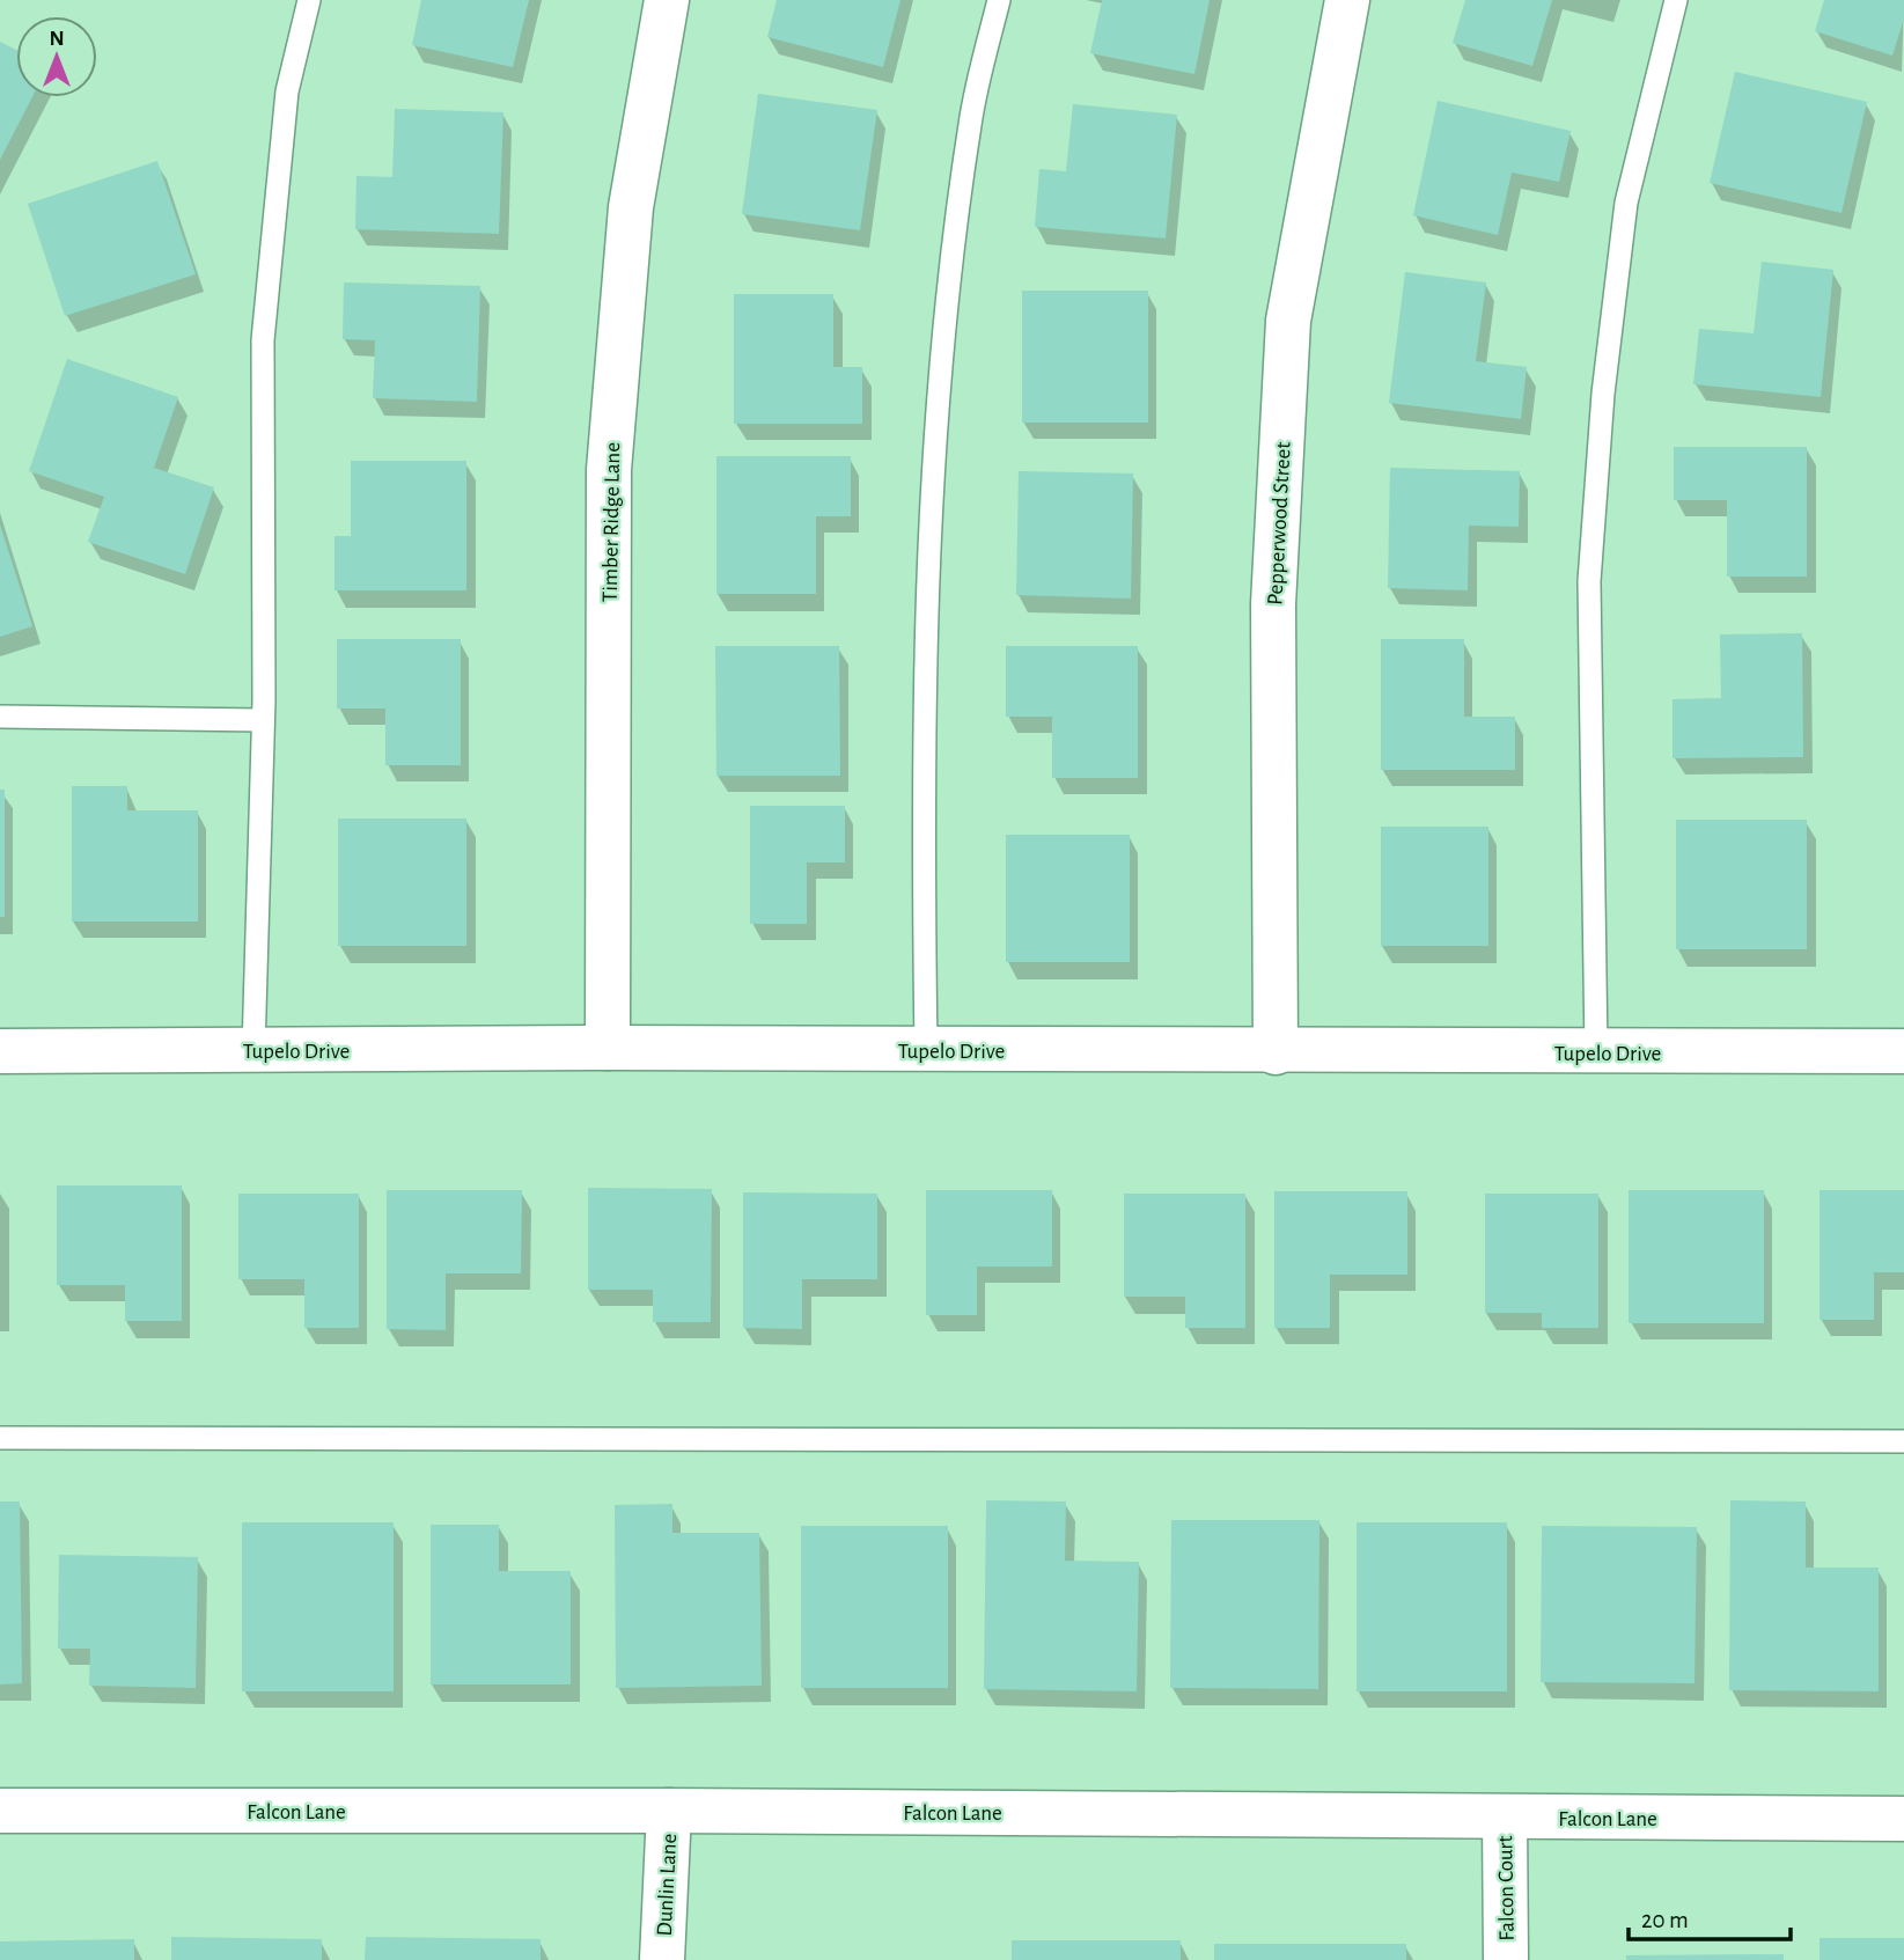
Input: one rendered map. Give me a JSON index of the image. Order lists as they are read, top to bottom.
{
  "streets": {
    "street": [
      "Timber Ridge Lane",
      "Pepperwood Street",
      "Tupelo Drive",
      "Falcon Lane",
      "Dunlin Lane",
      "Falcon Court"
    ]
  },
  "crossings": [
    ["Timber Ridge Lane", "Tupelo Drive"],
    ["Pepperwood Street", "Tupelo Drive"],
    ["Falcon Lane", "Dunlin Lane"],
    ["Falcon Lane", "Falcon Court"]
  ],
  "scale_bar": "20 m",
  "north": "top"
}
